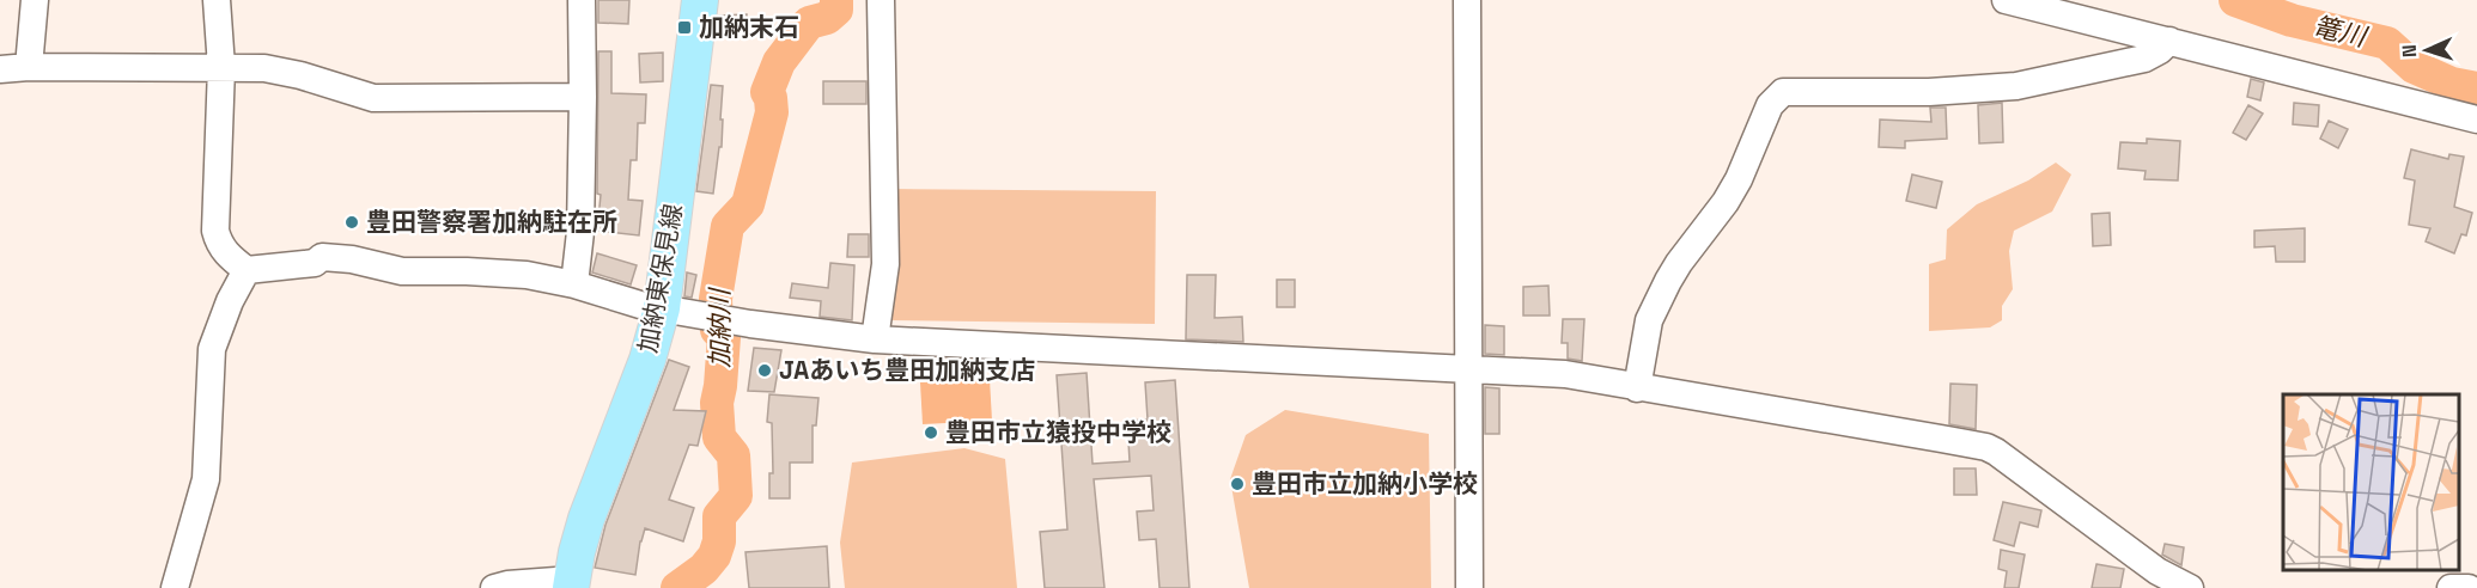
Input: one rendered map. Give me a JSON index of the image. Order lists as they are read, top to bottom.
{
  "streets": {
    "main road": ["加納東保見線"]
  },
  "water": ["篭川", "加納川"],
  "places": {
    "transit": ["加納末石"],
    "other": [
      "豊田警察署加納駐在所",
      "JAあいち豊田加納支店",
      "豊田市立猿投中学校",
      "豊田市立加納小学校"
    ]
  },
  "north": "left"
}
